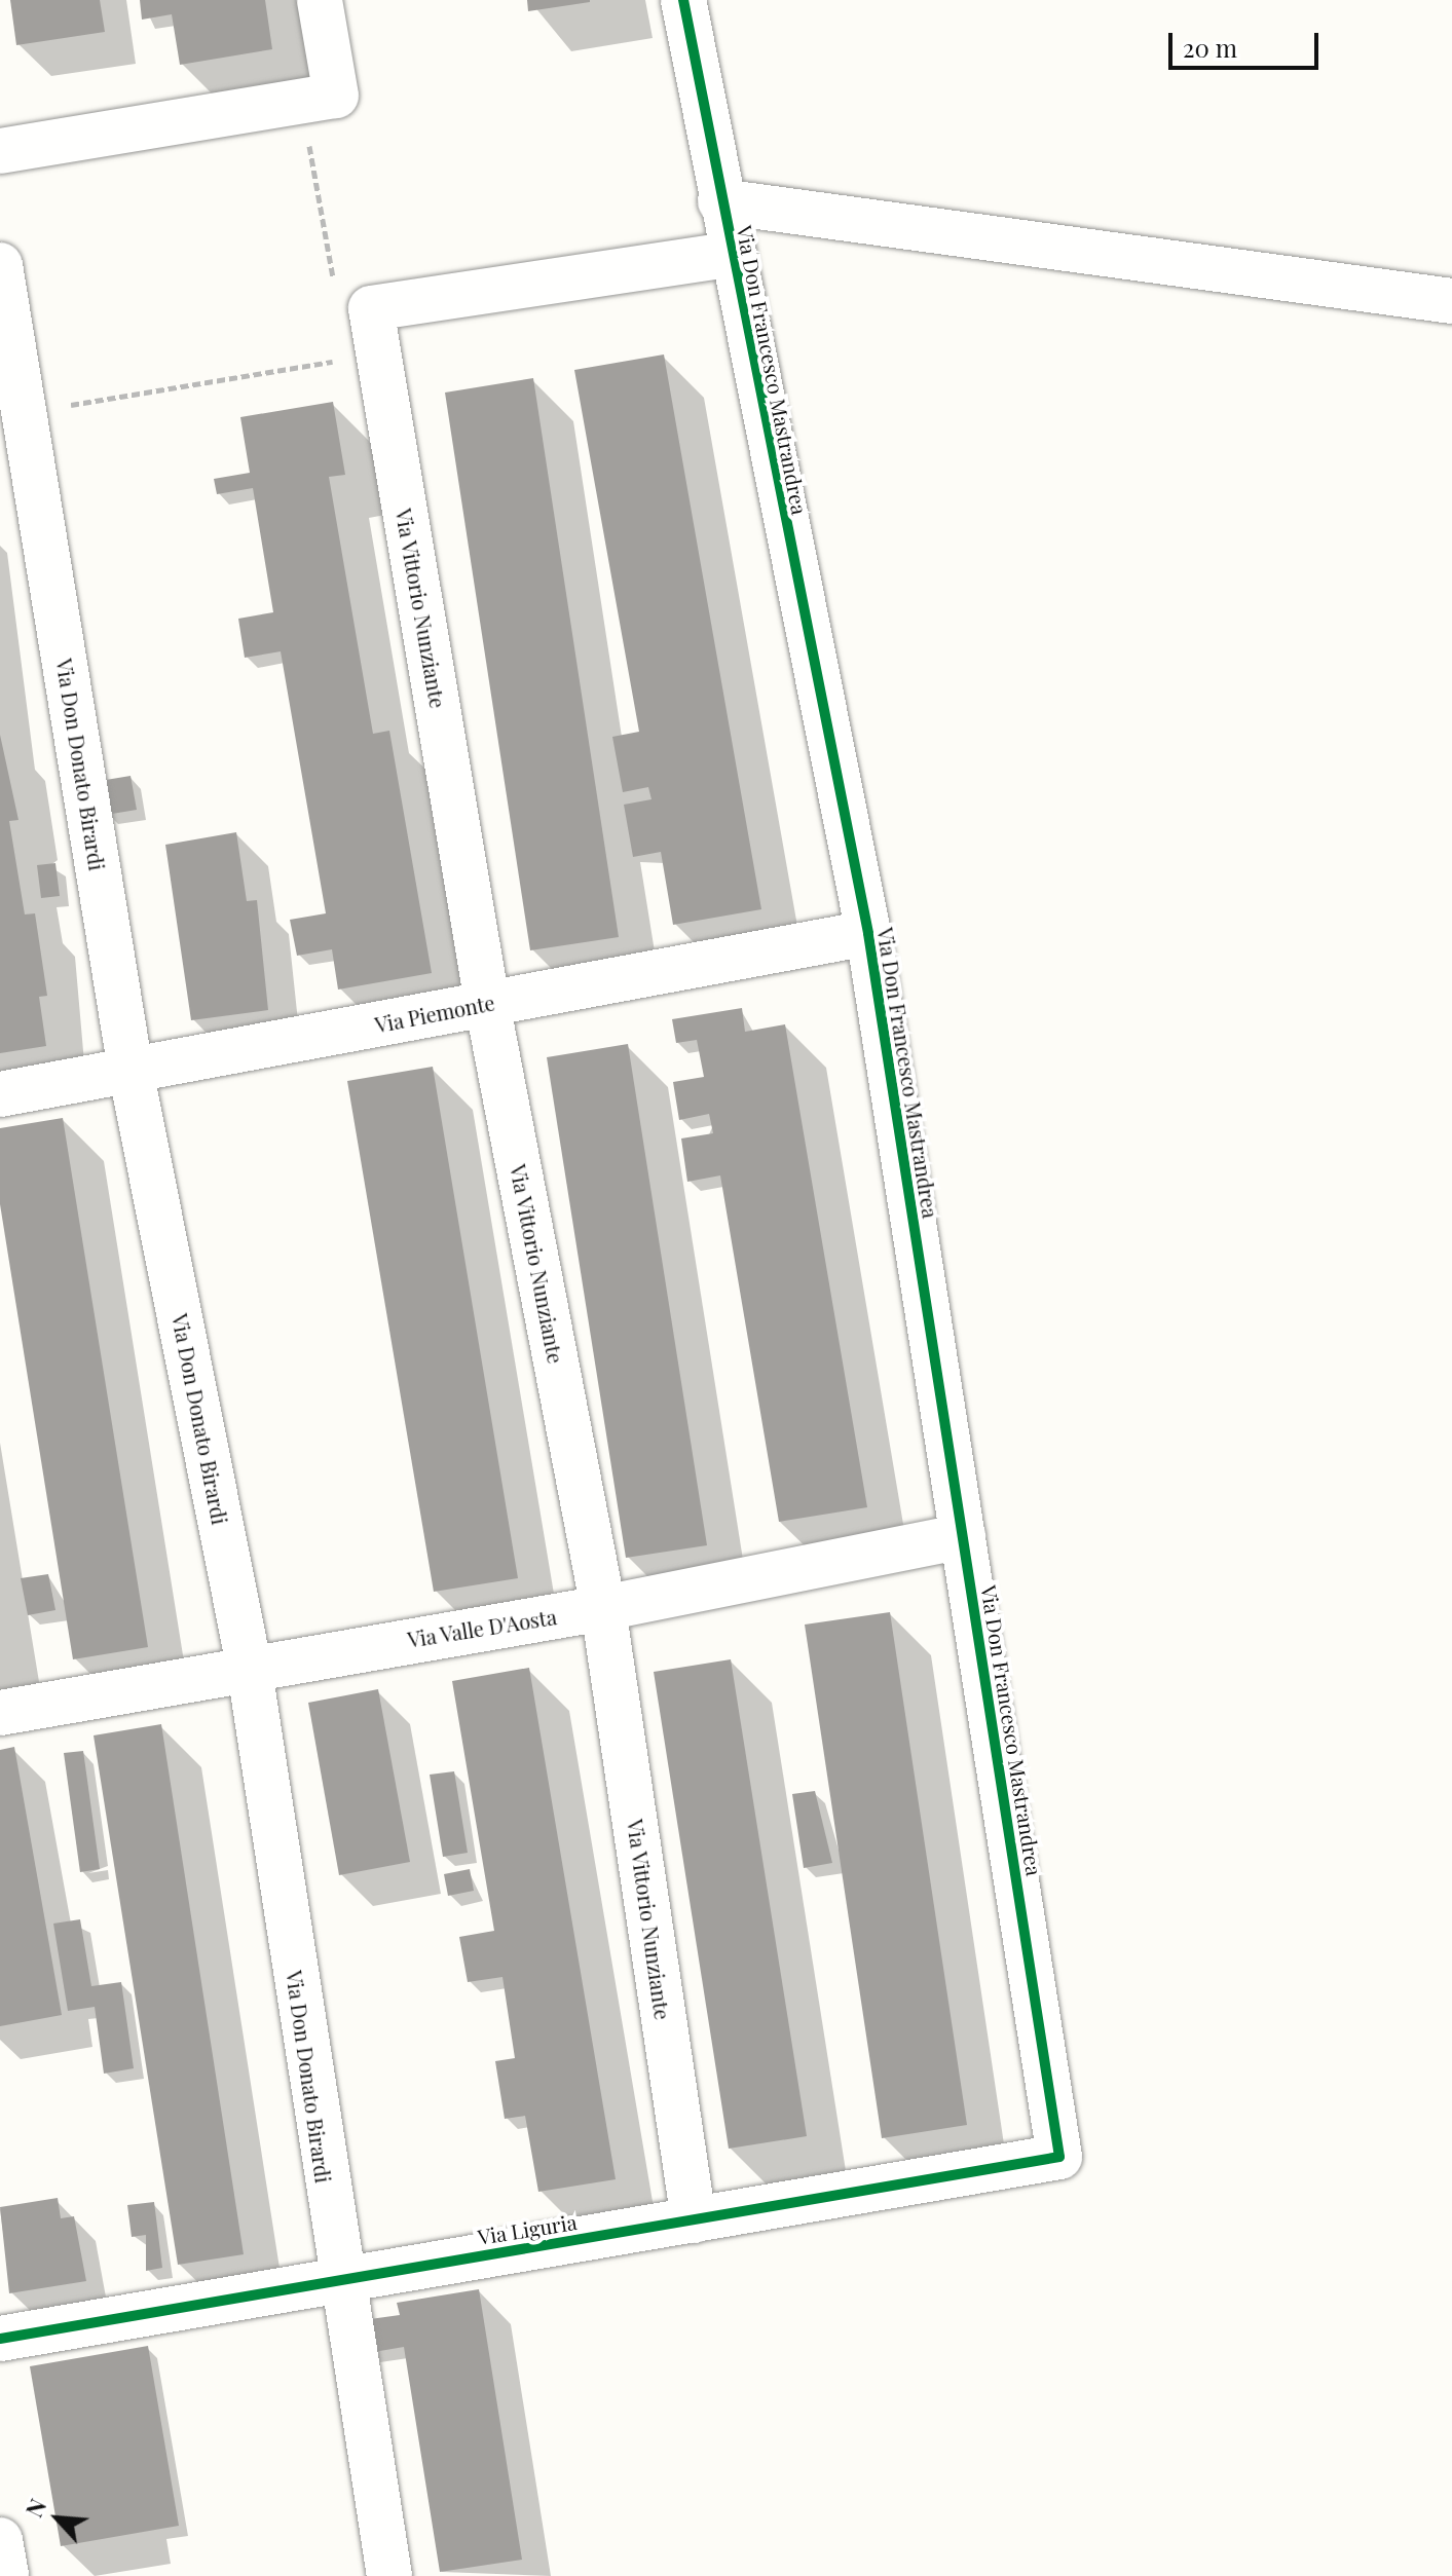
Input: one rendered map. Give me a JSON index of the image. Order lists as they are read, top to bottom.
{
  "streets": {
    "street": [
      "Via Don Francesco Mastrandrea",
      "Via Vittorio Nunziante",
      "Via Don Donato Birardi",
      "Via Piemonte",
      "Via Valle D'Aosta",
      "Via Liguria"
    ]
  },
  "crossings": [
    ["Via Don Francesco Mastrandrea", "Via Piemonte"],
    ["Via Don Francesco Mastrandrea", "Via Valle D'Aosta"],
    ["Via Don Francesco Mastrandrea", "Via Liguria"],
    ["Via Vittorio Nunziante", "Via Piemonte"],
    ["Via Vittorio Nunziante", "Via Valle D'Aosta"],
    ["Via Vittorio Nunziante", "Via Liguria"],
    ["Via Don Donato Birardi", "Via Piemonte"],
    ["Via Don Donato Birardi", "Via Valle D'Aosta"],
    ["Via Don Donato Birardi", "Via Liguria"]
  ],
  "scale_bar": "20 m",
  "north": "top left"
}
